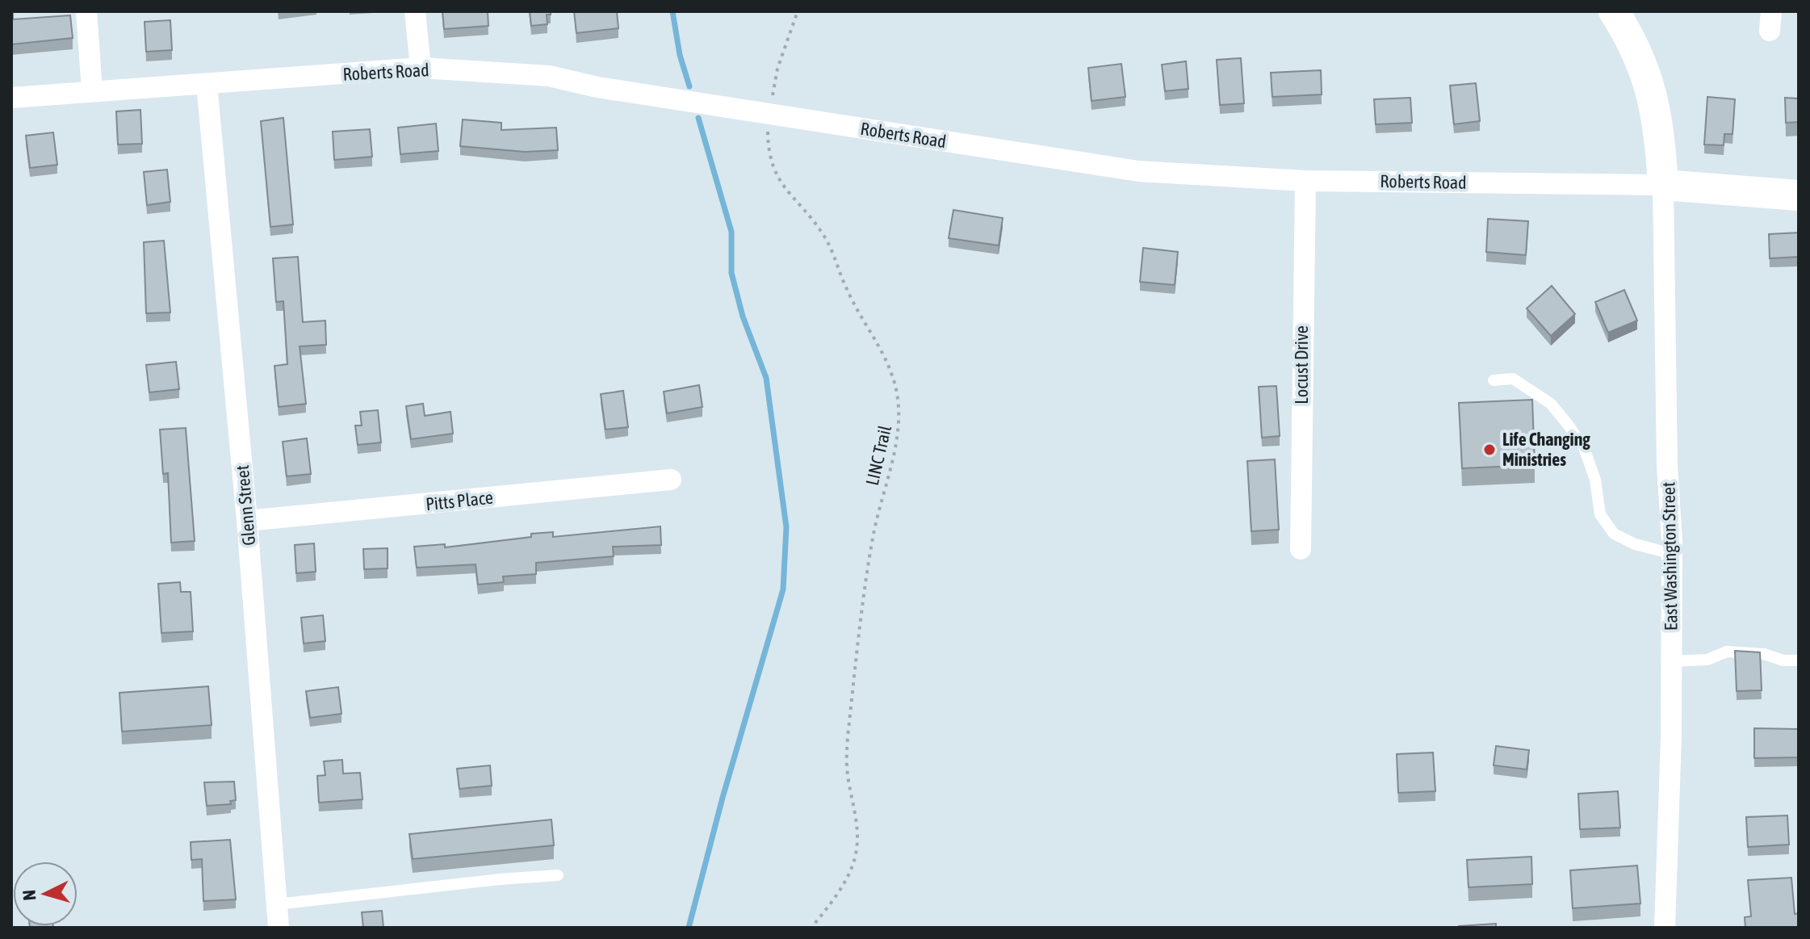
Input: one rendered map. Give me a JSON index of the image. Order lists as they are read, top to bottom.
{
  "streets": {
    "street": [
      "Roberts Road",
      "Locust Drive",
      "Pitts Place",
      "Glenn Street",
      "East Washington Street"
    ],
    "path": ["LINC Trail"]
  },
  "crossings": [
    ["Roberts Road", "Locust Drive"],
    ["Roberts Road", "LINC Trail"],
    ["Roberts Road", "Glenn Street"],
    ["Roberts Road", "East Washington Street"],
    ["Pitts Place", "Glenn Street"]
  ],
  "places": ["Life Changing Ministries"],
  "north": "left"
}
